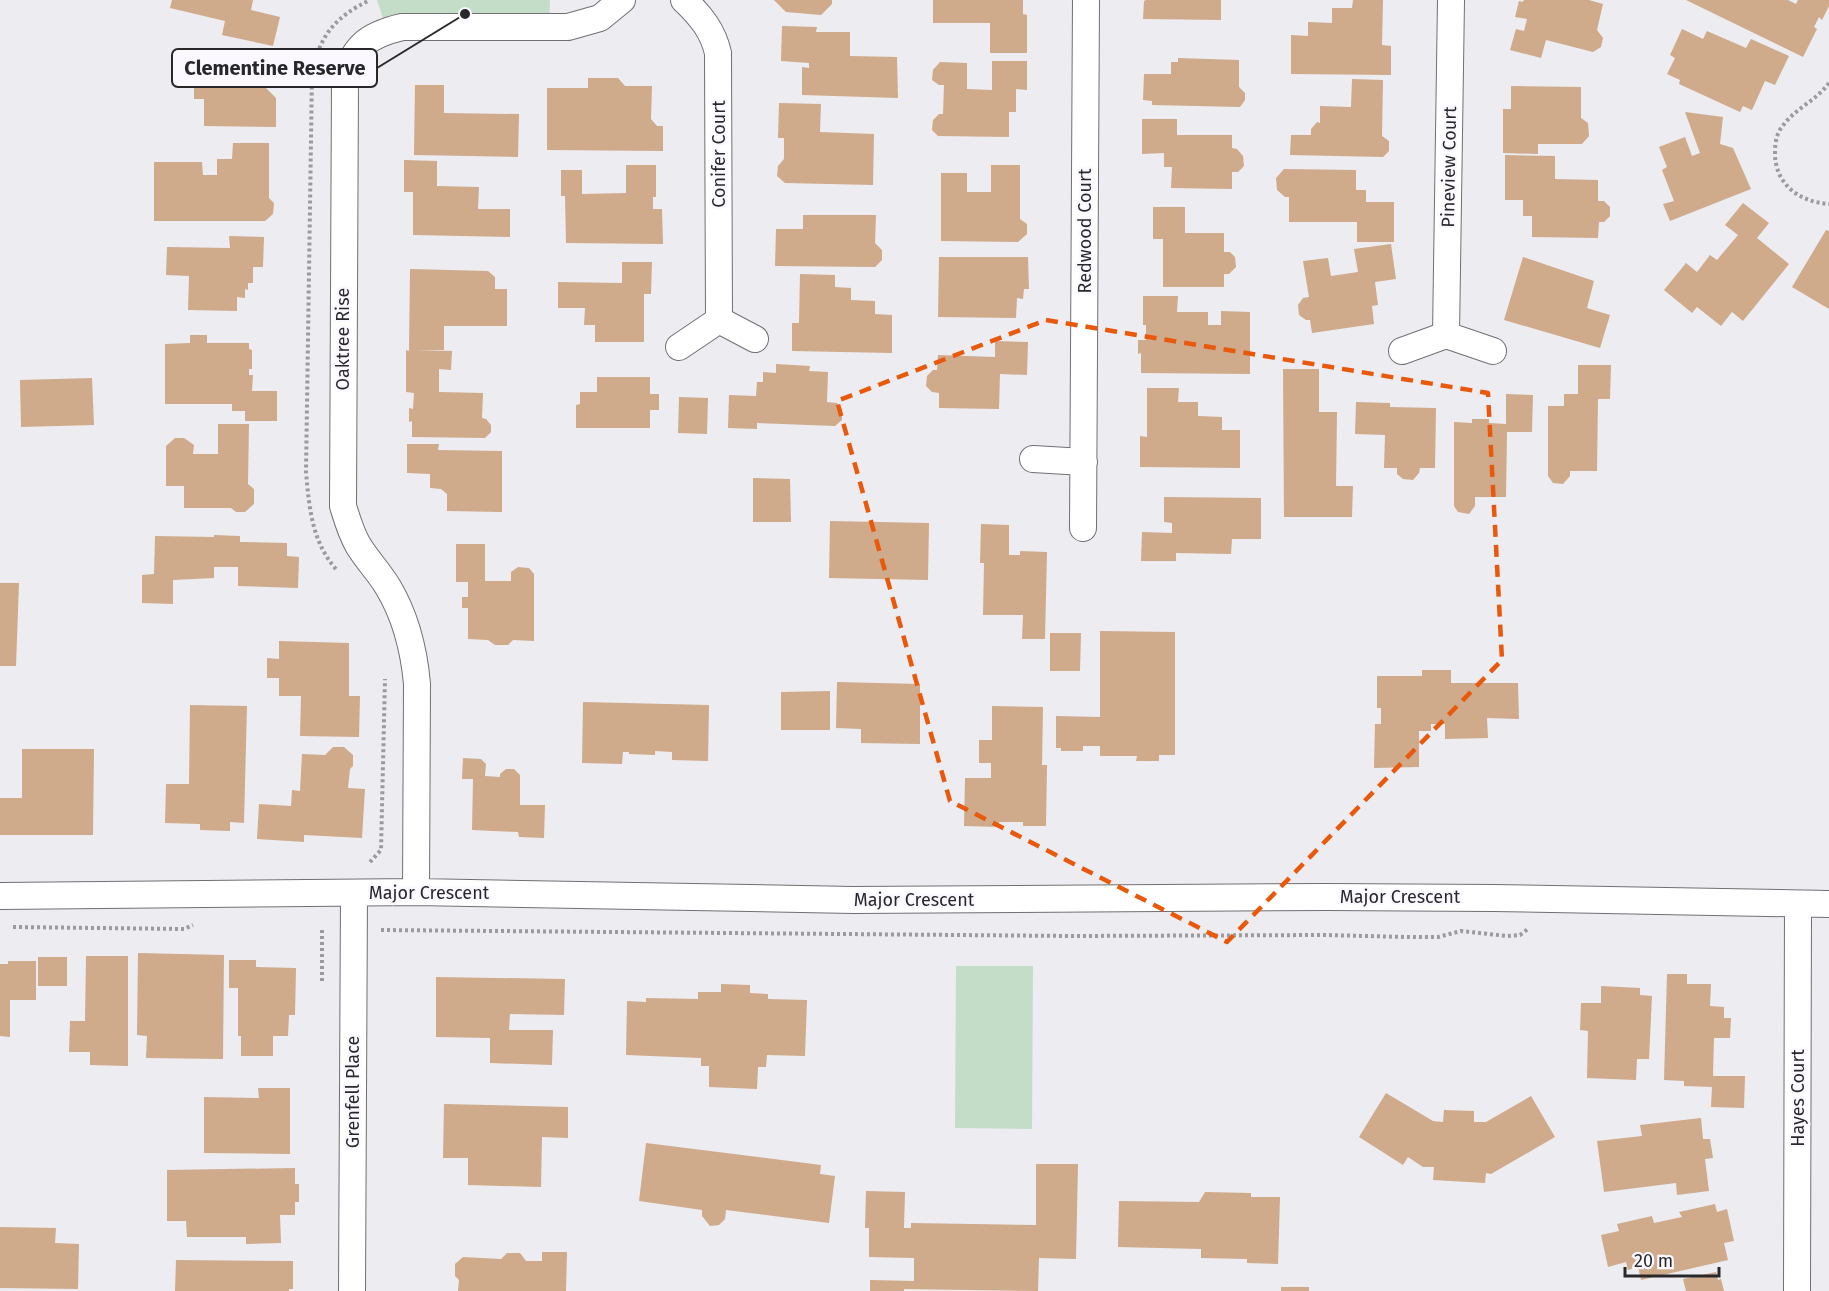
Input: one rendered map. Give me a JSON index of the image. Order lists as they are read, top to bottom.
{
  "streets": {
    "street": [
      "Conifer Court",
      "Pineview Court",
      "Redwood Court",
      "Oaktree Rise",
      "Major Crescent",
      "Grenfell Place",
      "Hayes Court"
    ]
  },
  "crossings": [
    ["Oaktree Rise", "Major Crescent"],
    ["Major Crescent", "Grenfell Place"],
    ["Major Crescent", "Hayes Court"]
  ],
  "places": ["Clementine Reserve"],
  "scale_bar": "20 m"
}
